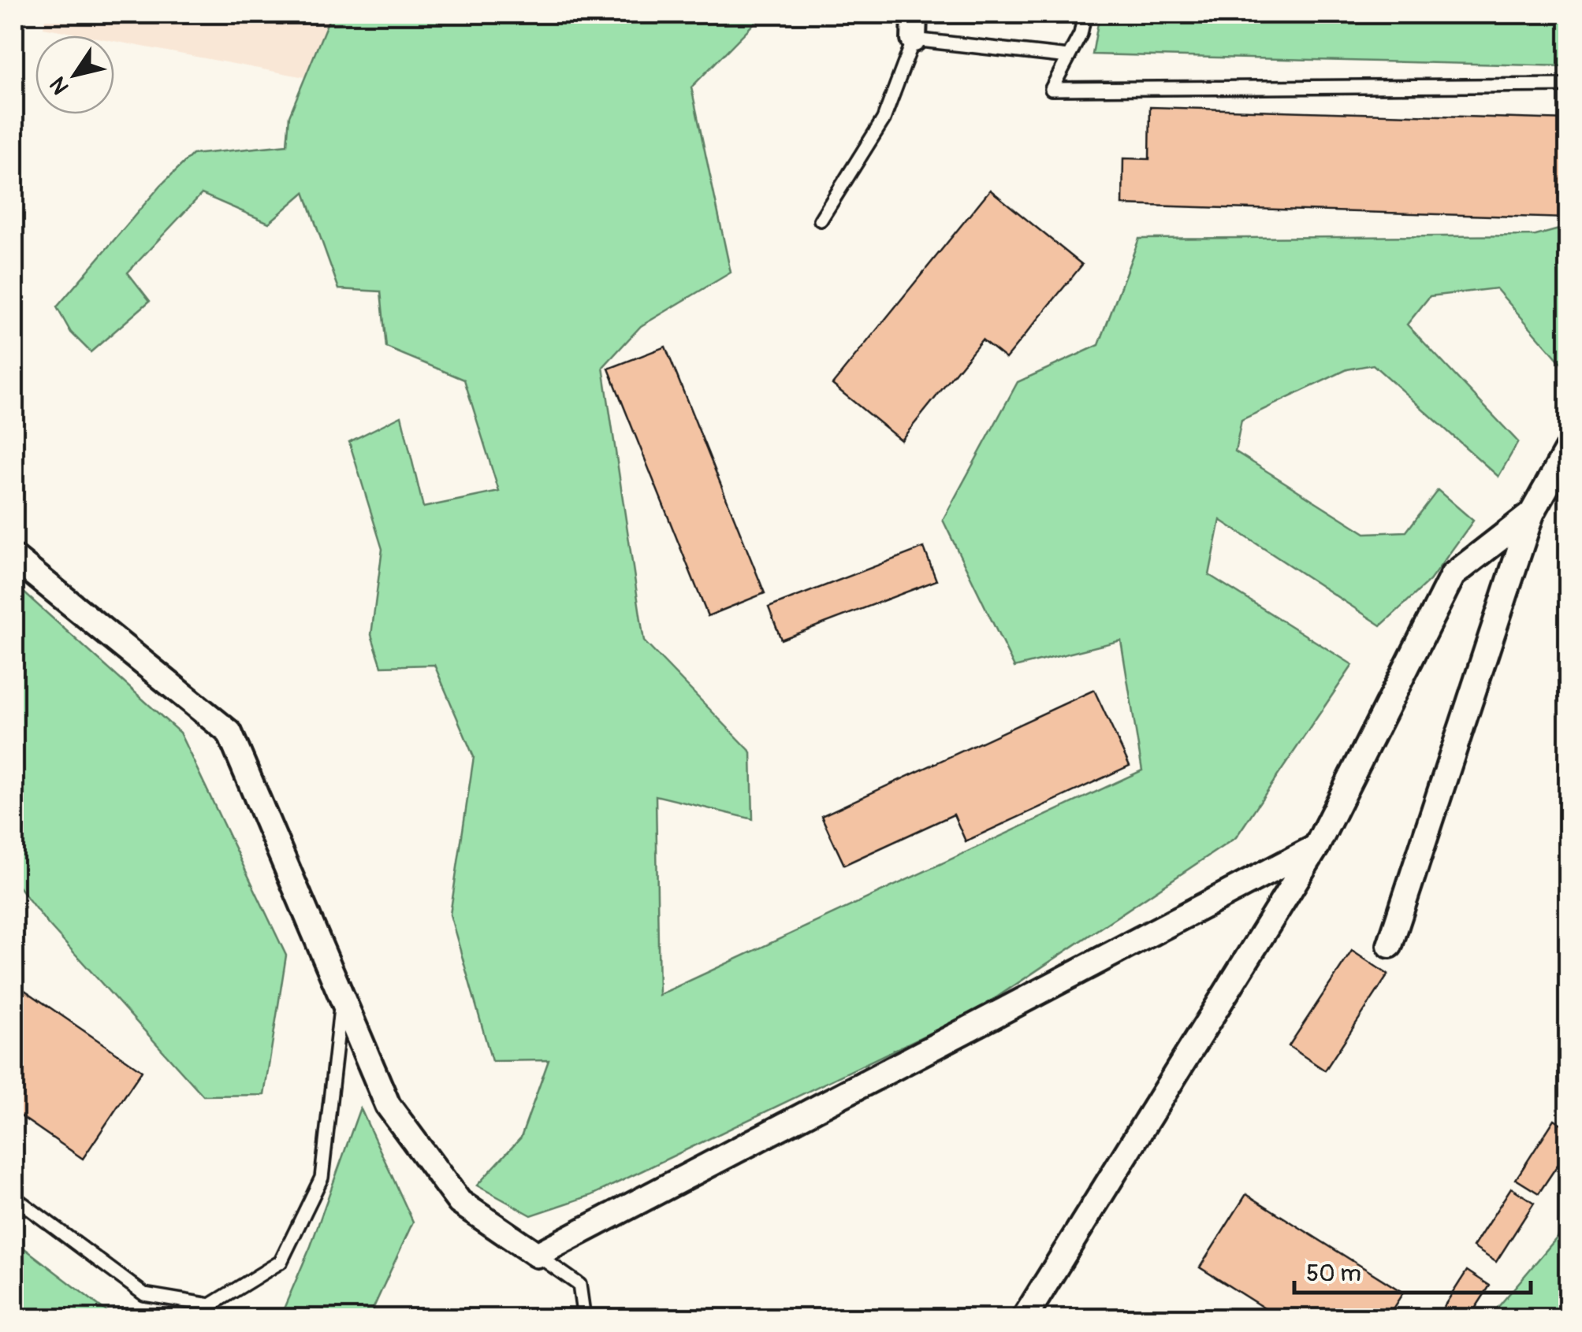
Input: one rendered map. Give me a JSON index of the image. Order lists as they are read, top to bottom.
{
  "scale_bar": "50 m",
  "north": "bottom left"
}
